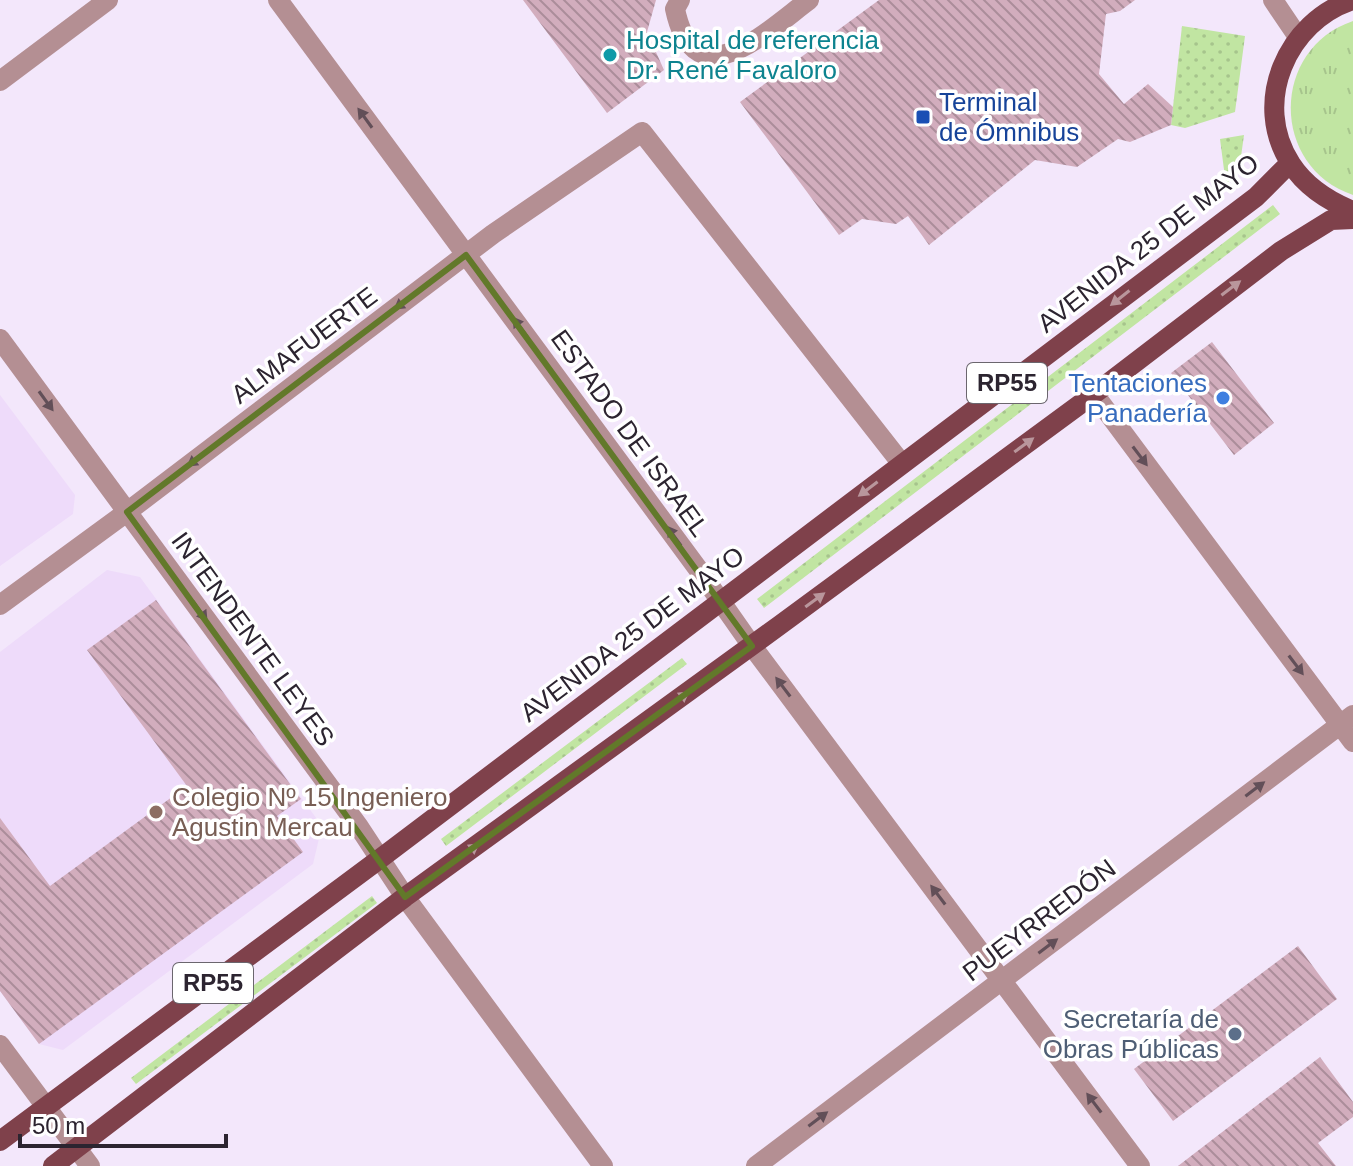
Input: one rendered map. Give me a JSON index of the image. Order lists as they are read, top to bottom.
{
  "streets": {
    "main road": ["AVENIDA 25 DE MAYO", "RP55"],
    "street": [
      "ALMAFUERTE",
      "ESTADO DE ISRAEL",
      "INTENDENTE LEYES",
      "PUEYRREDÓN"
    ]
  },
  "crossings": [
    ["AVENIDA 25 DE MAYO", "ALMAFUERTE"],
    ["AVENIDA 25 DE MAYO", "ESTADO DE ISRAEL"],
    ["AVENIDA 25 DE MAYO", "INTENDENTE LEYES"],
    ["ALMAFUERTE", "ESTADO DE ISRAEL"],
    ["ALMAFUERTE", "INTENDENTE LEYES"],
    ["RP55", "ESTADO DE ISRAEL"],
    ["RP55", "INTENDENTE LEYES"],
    ["ESTADO DE ISRAEL", "PUEYRREDÓN"]
  ],
  "one_way": ["ESTADO DE ISRAEL", "INTENDENTE LEYES", "PUEYRREDÓN"],
  "places": {
    "other": [
      "Hospital de referencia Dr. René Favaloro",
      "Tentaciones Panadería",
      "Colegio Nº 15 Ingeniero Agustin Mercau",
      "Secretaría de Obras Públicas"
    ],
    "transit": ["Terminal de Ómnibus"]
  },
  "scale_bar": "50 m"
}
